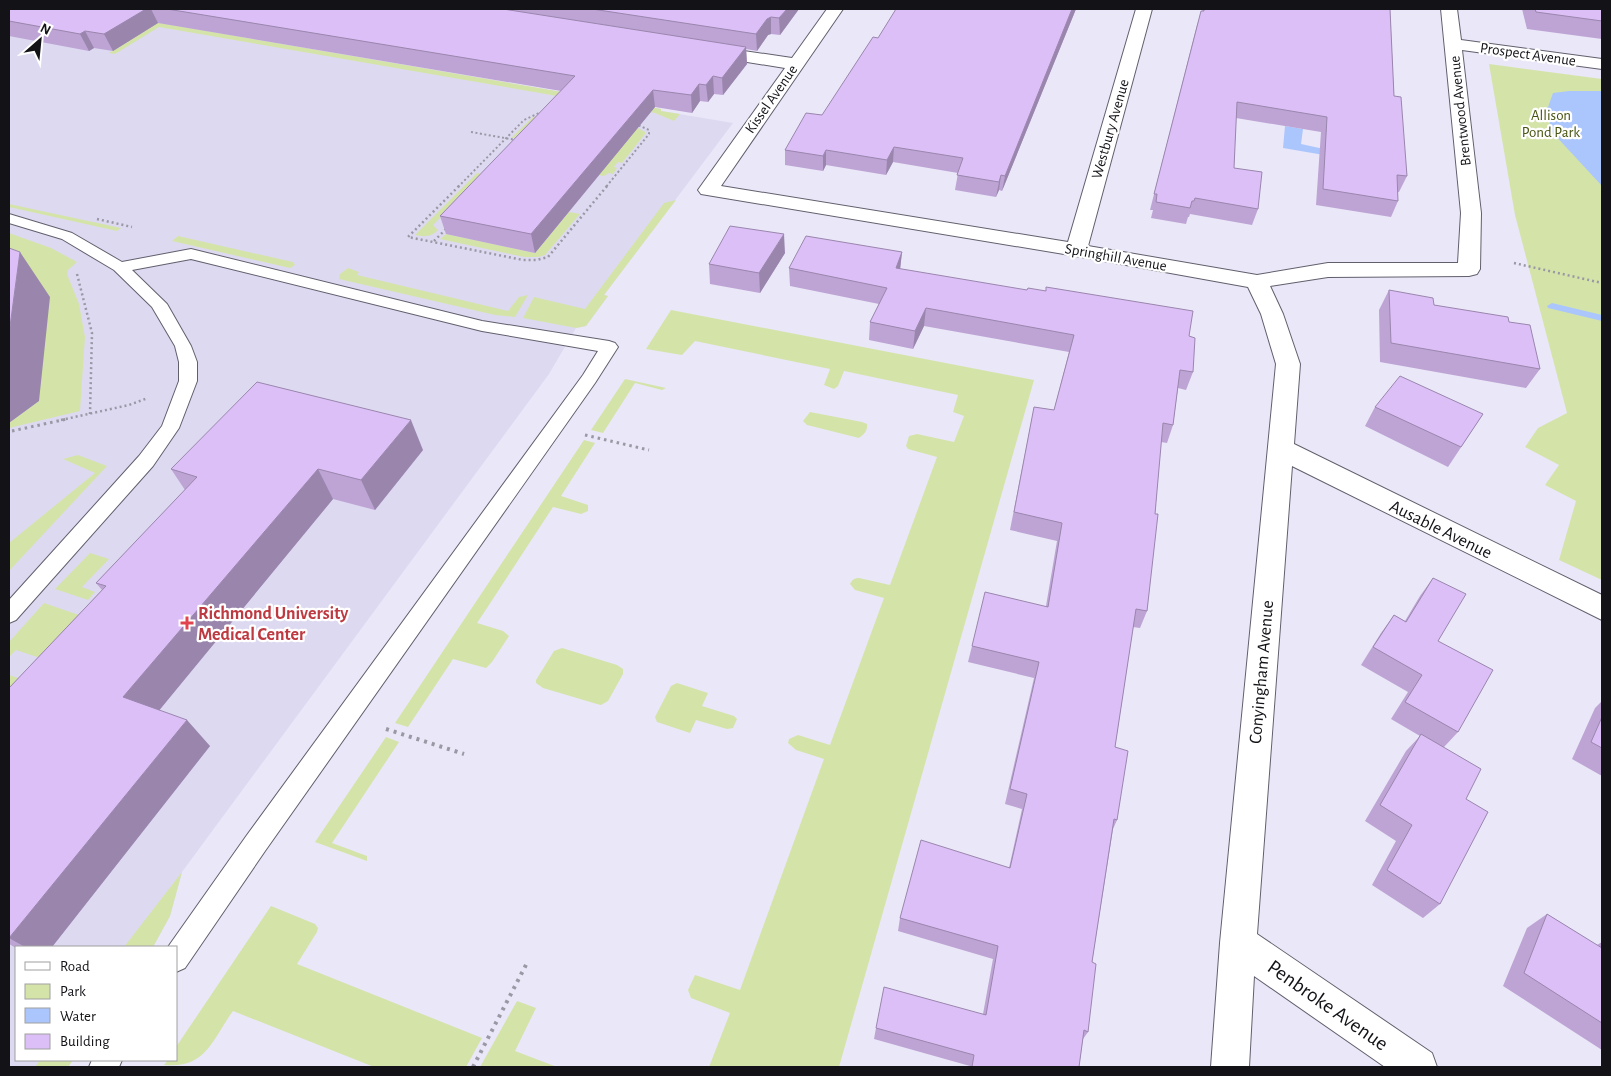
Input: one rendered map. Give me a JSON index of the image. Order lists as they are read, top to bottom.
{
  "streets": {
    "street": [
      "Prospect Avenue",
      "Kissel Avenue",
      "Brentwood Avenue",
      "Westbury Avenue",
      "Springhill Avenue",
      "Ausable Avenue",
      "Conyingham Avenue",
      "Penbroke Avenue"
    ]
  },
  "crossings": [
    ["Prospect Avenue", "Brentwood Avenue"],
    ["Kissel Avenue", "Springhill Avenue"],
    ["Brentwood Avenue", "Springhill Avenue"],
    ["Westbury Avenue", "Springhill Avenue"],
    ["Springhill Avenue", "Conyingham Avenue"],
    ["Ausable Avenue", "Conyingham Avenue"],
    ["Conyingham Avenue", "Penbroke Avenue"]
  ],
  "parks": ["Allison Pond Park"],
  "places": {
    "health": ["Richmond University Medical Center"]
  },
  "legend": [
    "Road",
    "Park",
    "Water",
    "Building"
  ],
  "north": "top right"
}
